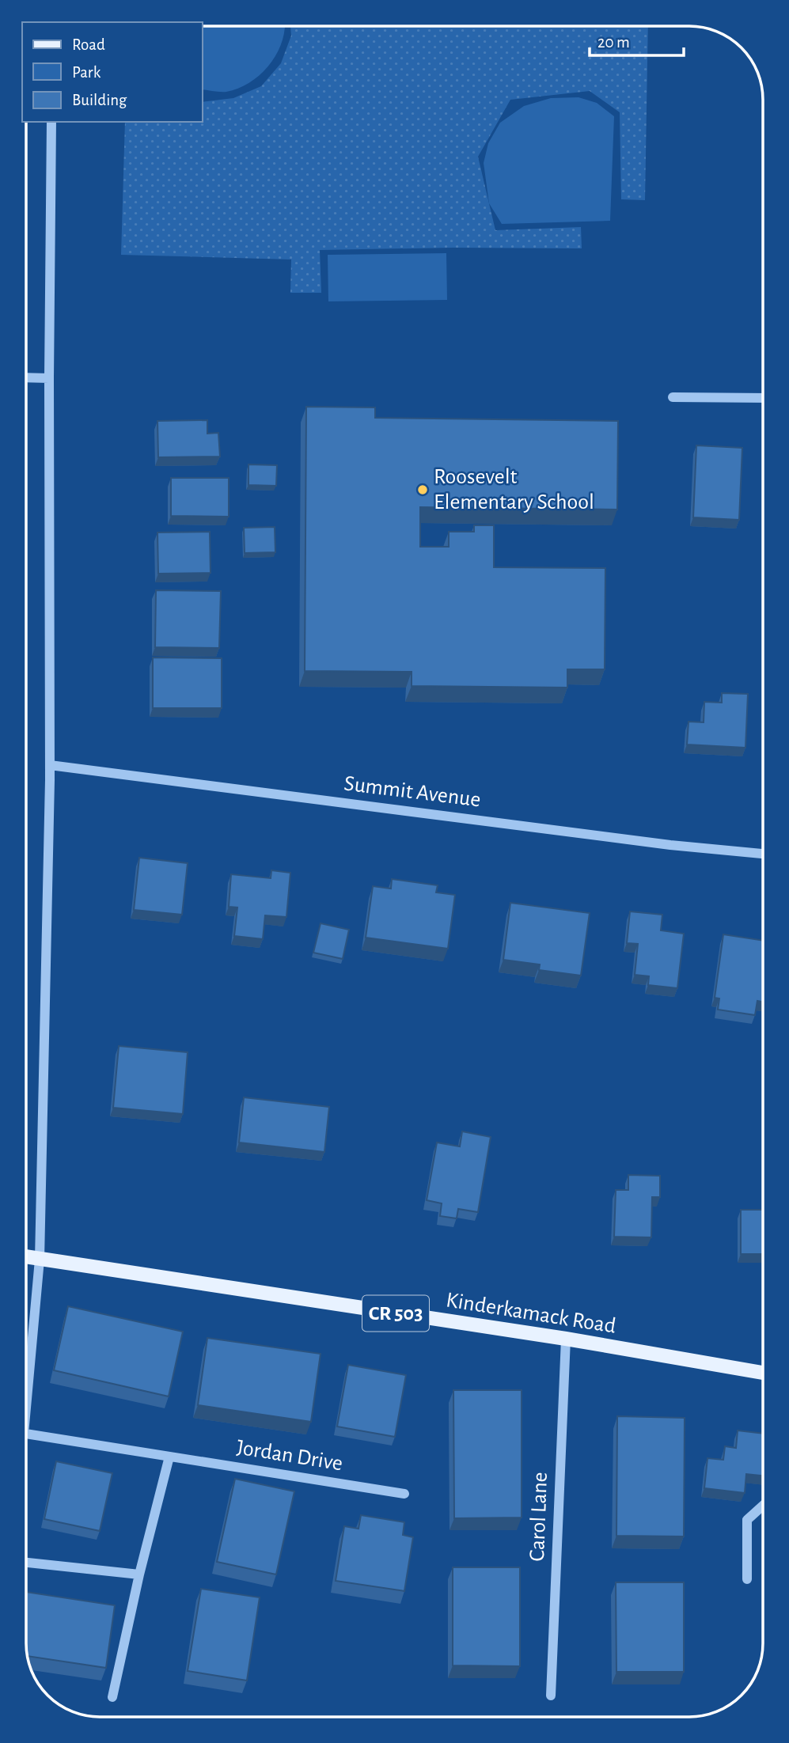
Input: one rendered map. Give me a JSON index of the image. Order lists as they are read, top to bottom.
{
  "streets": {
    "main road": ["CR 503", "Kinderkamack Road"],
    "street": ["Summit Avenue", "Jordan Drive", "Carol Lane"]
  },
  "crossings": [
    ["Summit Avenue", "Jordan Drive"],
    ["Kinderkamack Road", "Jordan Drive"],
    ["Kinderkamack Road", "Carol Lane"]
  ],
  "places": ["Roosevelt Elementary School"],
  "legend": ["Road", "Park", "Building"],
  "scale_bar": "20 m"
}
